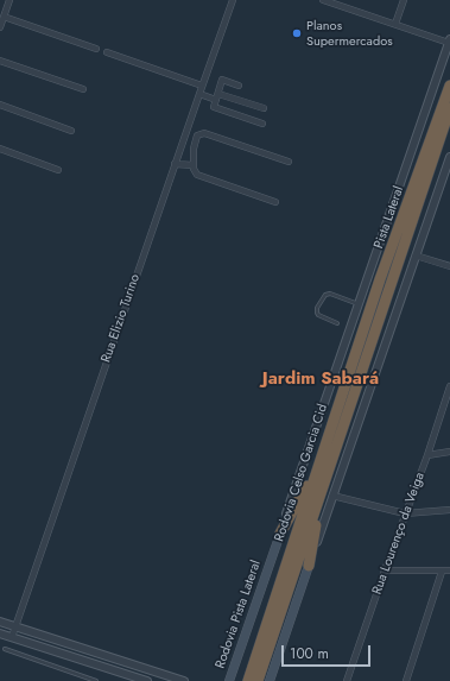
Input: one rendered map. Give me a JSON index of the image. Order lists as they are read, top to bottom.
{
  "streets": {
    "highway": ["Rodovia Celso Garcia Cid"],
    "main road": ["Rodovia Pista Lateral"],
    "street": ["Pista Lateral", "Rua Elizio Turino", "Rua Lourenço da Veiga"]
  },
  "crossings": [
    ["Pista Lateral", "Rodovia Pista Lateral"]
  ],
  "districts": ["Jardim Sabará"],
  "places": ["Planos Supermercados"],
  "scale_bar": "100 m"
}
